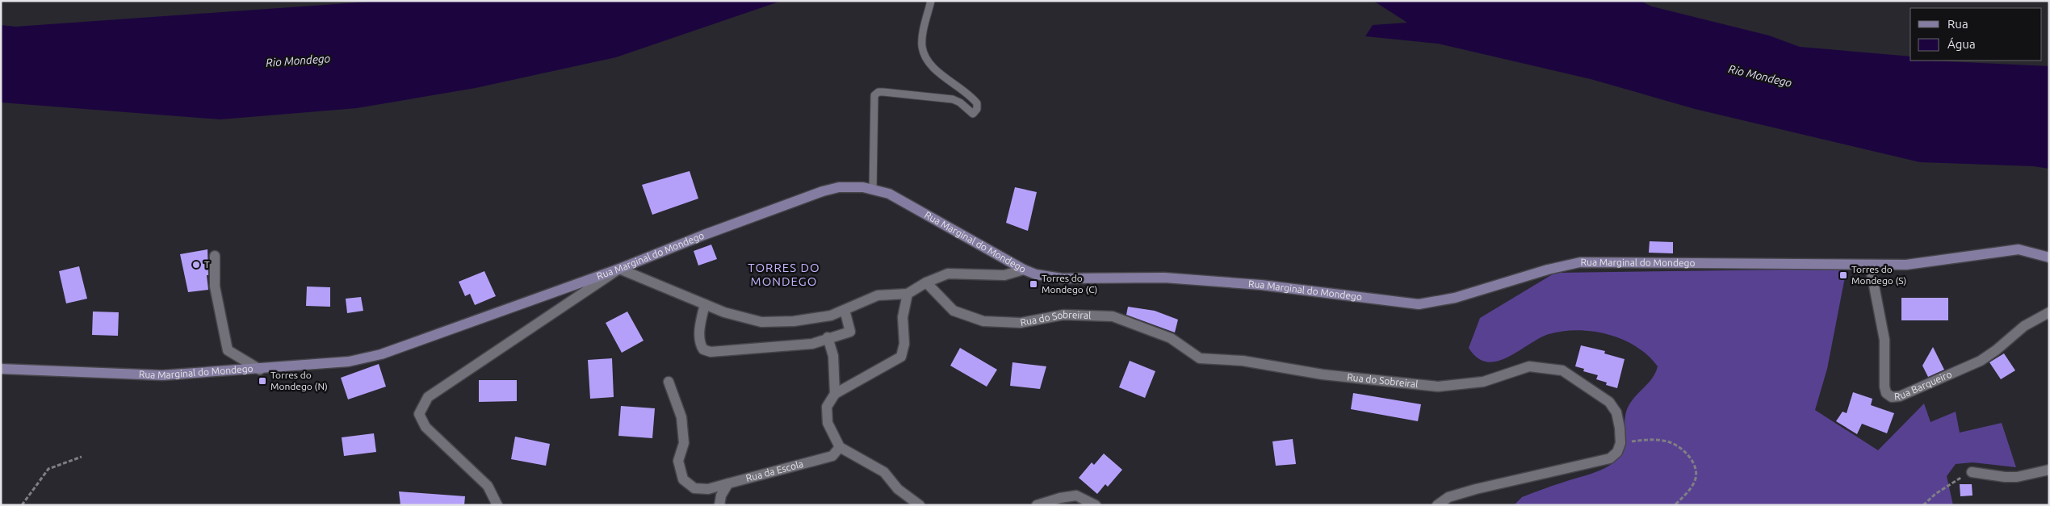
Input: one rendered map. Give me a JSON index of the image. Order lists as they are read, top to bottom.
{
  "streets": {
    "main road": ["Rua Marginal do Mondego"],
    "street": ["Rua do Sobreiral", "Rua Barqueiro", "Rua da Escola"]
  },
  "crossings": [
    ["Rua Marginal do Mondego", "Rua Barqueiro"]
  ],
  "districts": ["TORRES DO MONDEGO"],
  "water": ["Rio Mondego"],
  "places": {
    "other": ["T"],
    "transit": ["Torres do Mondego (S)", "Torres do Mondego (C)", "Torres do Mondego (N)"]
  },
  "legend": ["Rua", "Água"]
}
